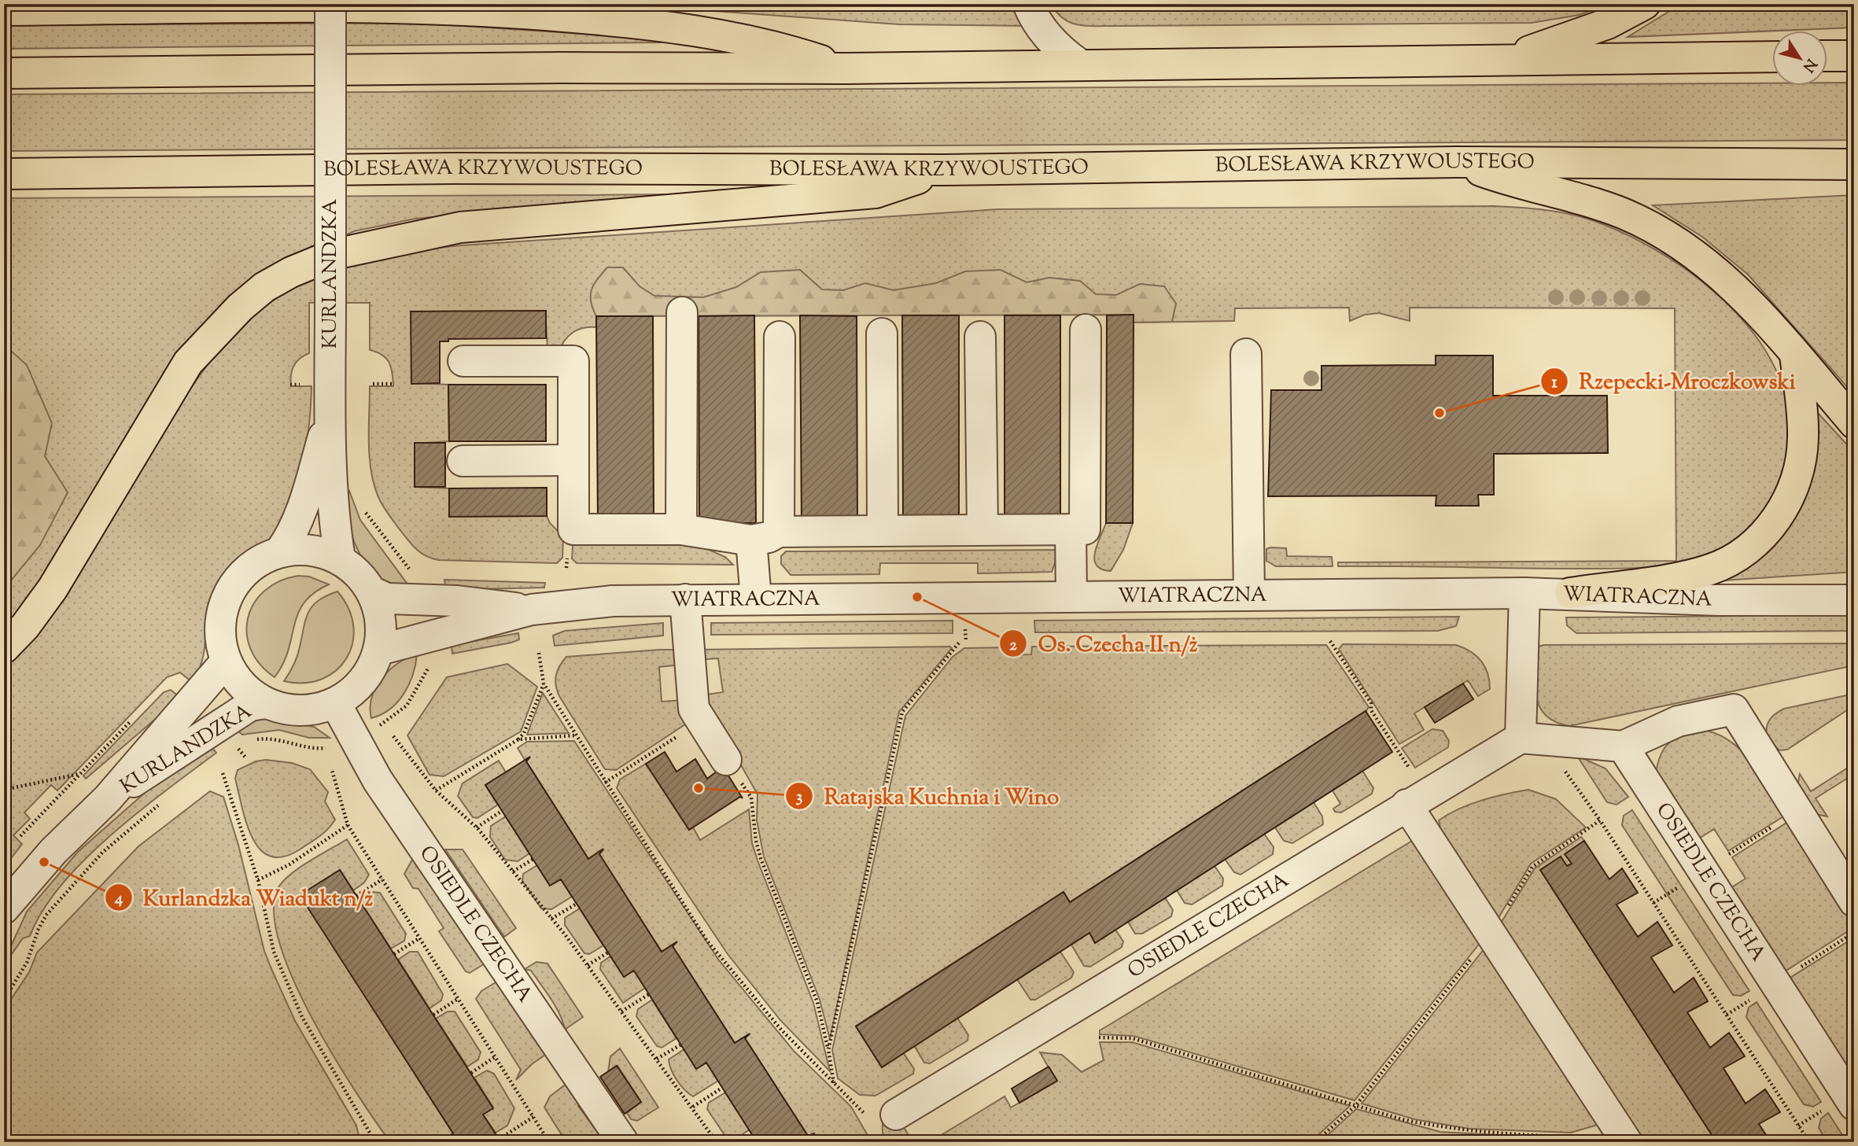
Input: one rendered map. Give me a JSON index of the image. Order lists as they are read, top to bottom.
{
  "streets": {
    "main road": ["BOLESŁAWA KRZYWOUSTEGO"],
    "street": ["KURLANDZKA", "WIATRACZNA", "OSIEDLE CZECHA"]
  },
  "crossings": [
    ["KURLANDZKA", "WIATRACZNA"],
    ["KURLANDZKA", "OSIEDLE CZECHA"],
    ["WIATRACZNA", "OSIEDLE CZECHA"]
  ],
  "places": [
    "Rzepecki-Mroczkowski",
    "Os. Czecha II n/ż",
    "Ratajska Kuchnia i Wino",
    "Kurlandzka Wiadukt n/ż"
  ],
  "north": "bottom right"
}
